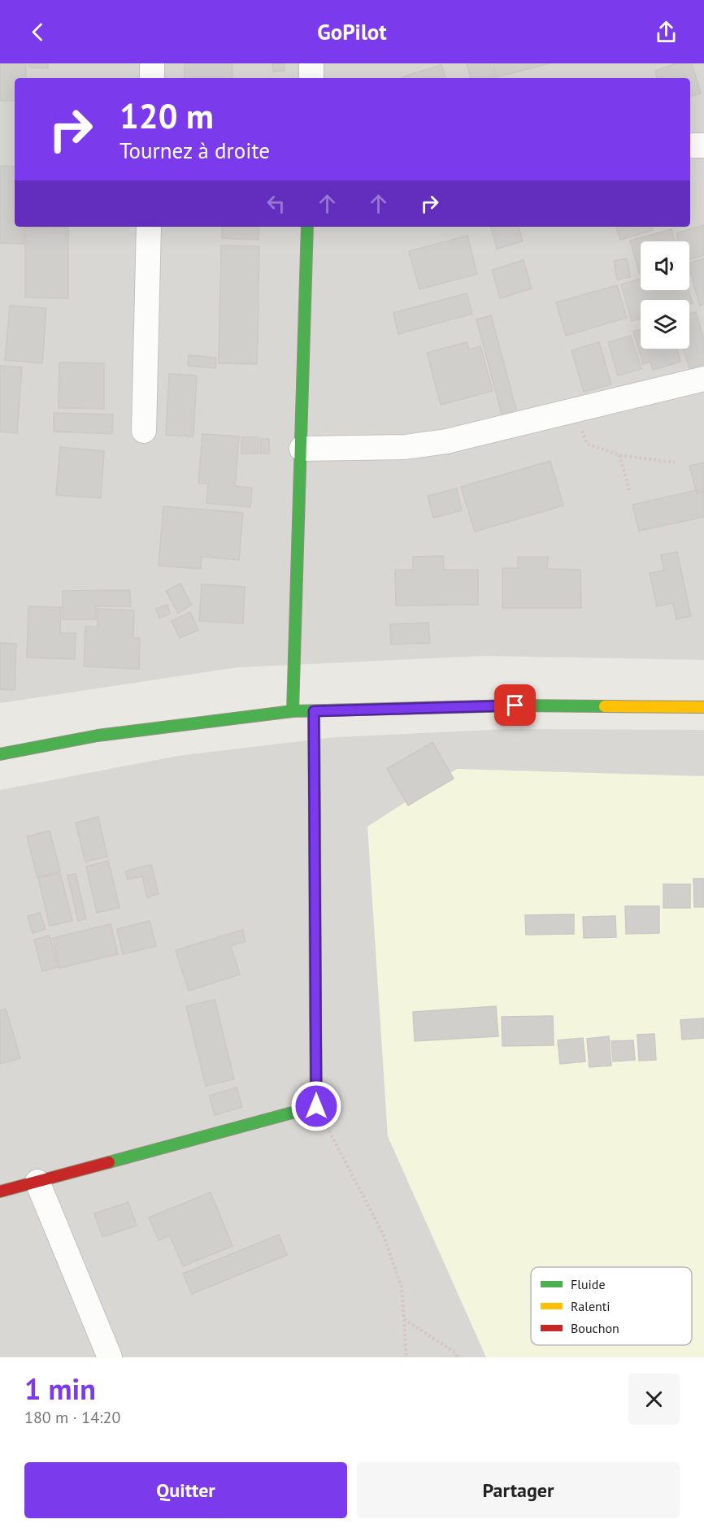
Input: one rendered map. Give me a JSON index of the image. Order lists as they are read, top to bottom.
{
  "legend": ["Fluide", "Ralenti", "Bouchon"],
  "page": {
    "header": "GoPilot",
    "turn": ["120 m", "Tournez à droite"],
    "heading": ["1 min", "180 m · 14:20"],
    "buttons": ["Quitter", "Partager"]
  }
}
